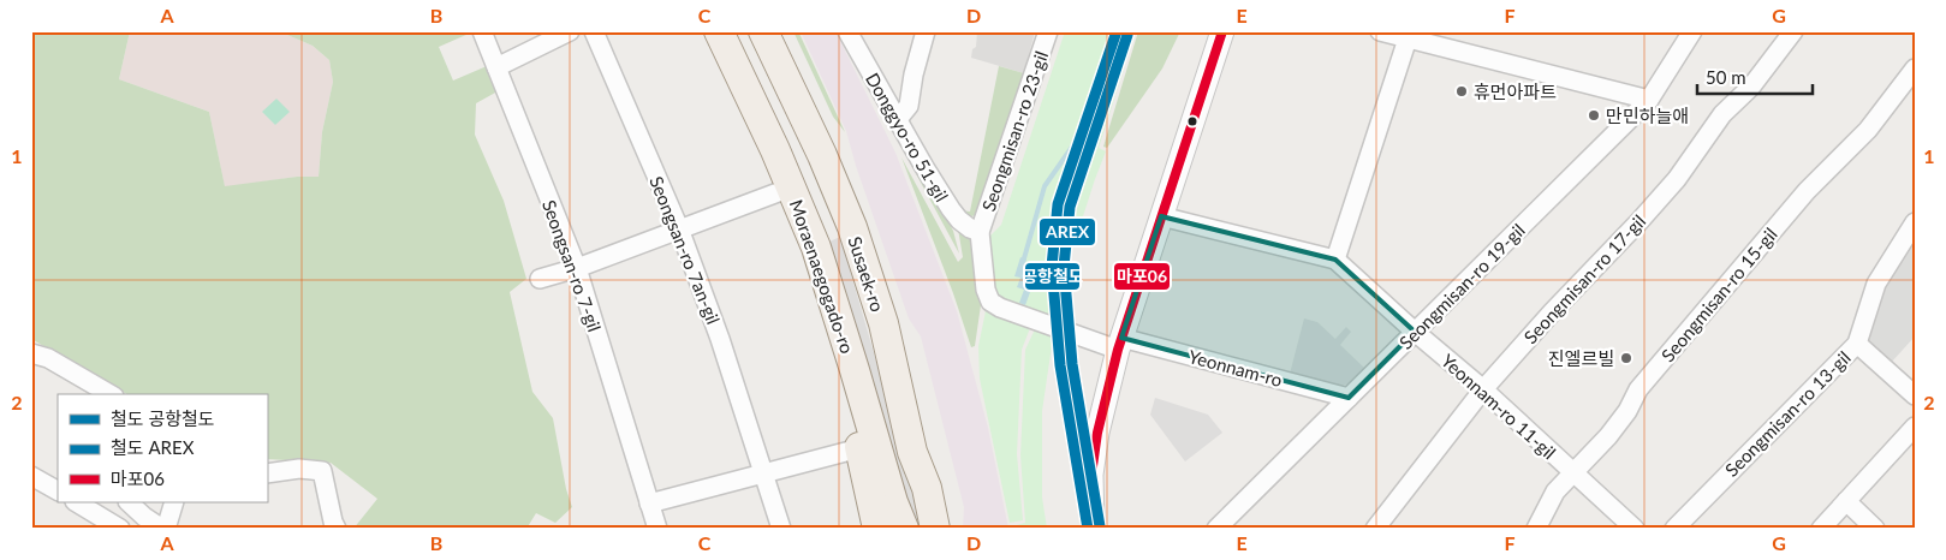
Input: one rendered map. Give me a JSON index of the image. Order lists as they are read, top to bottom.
{
  "streets": {
    "main road": ["Susaek-ro", "Moraenaegogado-ro"],
    "street": [
      "Seongmisan-ro 23-gil",
      "Donggyo-ro 51-gil",
      "Seongsan-ro 7an-gil",
      "Seongsan-ro 7-gil",
      "Seongmisan-ro 17-gil",
      "Seongmisan-ro 19-gil",
      "Seongmisan-ro 15-gil",
      "Yeonnam-ro",
      "Yeonnam-ro 11-gil",
      "Seongmisan-ro 13-gil"
    ]
  },
  "crossings": [
    ["Seongmisan-ro 23-gil", "Donggyo-ro 51-gil"],
    ["Seongmisan-ro 23-gil", "Yeonnam-ro"],
    ["Donggyo-ro 51-gil", "Yeonnam-ro"],
    ["Seongmisan-ro 17-gil", "Yeonnam-ro 11-gil"],
    ["Seongmisan-ro 19-gil", "Yeonnam-ro"],
    ["Seongmisan-ro 19-gil", "Yeonnam-ro 11-gil"],
    ["Seongmisan-ro 15-gil", "Yeonnam-ro 11-gil"]
  ],
  "places": ["휴먼아파트", "만민하늘애", "진엘르빌"],
  "lines": ["rail line 공항철도", "transit line 마포06", "rail line AREX"],
  "legend": ["철도 공항철도", "철도 AREX", "마포06"],
  "scale_bar": "50 m",
  "grid": {
    "columns": [
      "A",
      "B",
      "C",
      "D",
      "E",
      "F",
      "G"
    ],
    "rows": ["1", "2"]
  }
}
